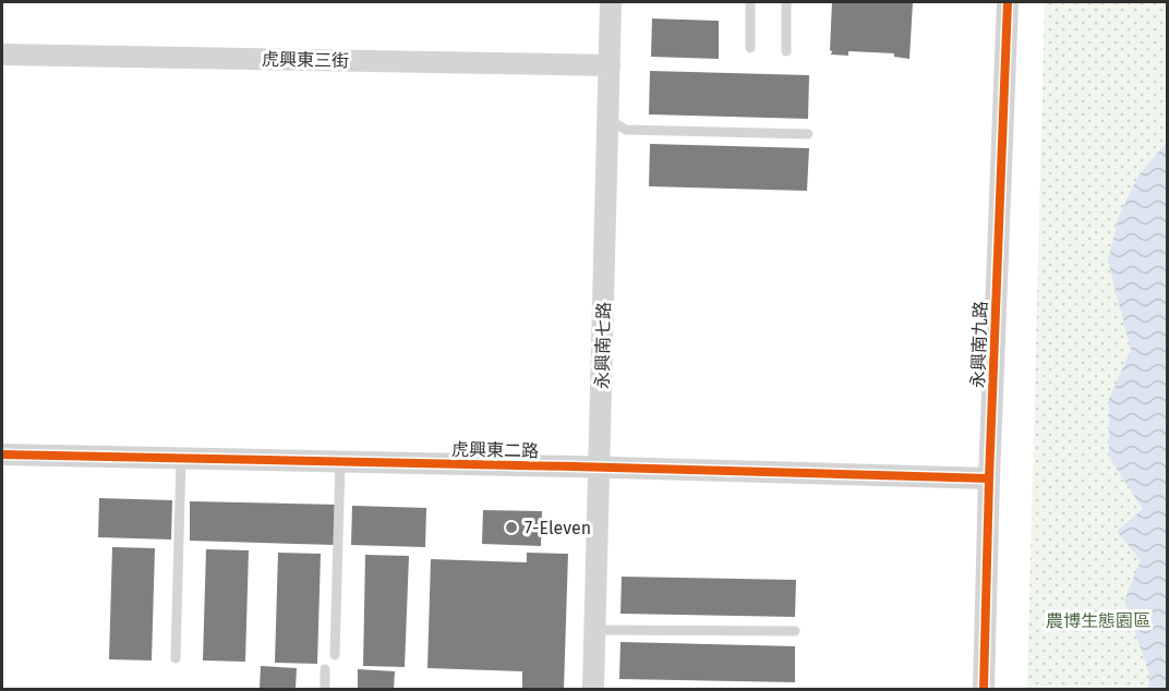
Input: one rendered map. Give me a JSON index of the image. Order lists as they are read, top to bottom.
{
  "streets": {
    "street": [
      "虎興東三街",
      "永興南九路",
      "永興南七路",
      "虎興東二路"
    ]
  },
  "crossings": [
    ["虎興東三街", "永興南七路"],
    ["永興南九路", "虎興東二路"],
    ["永興南七路", "虎興東二路"]
  ],
  "parks": ["農博生態園區"],
  "places": ["7-Eleven"]
}
